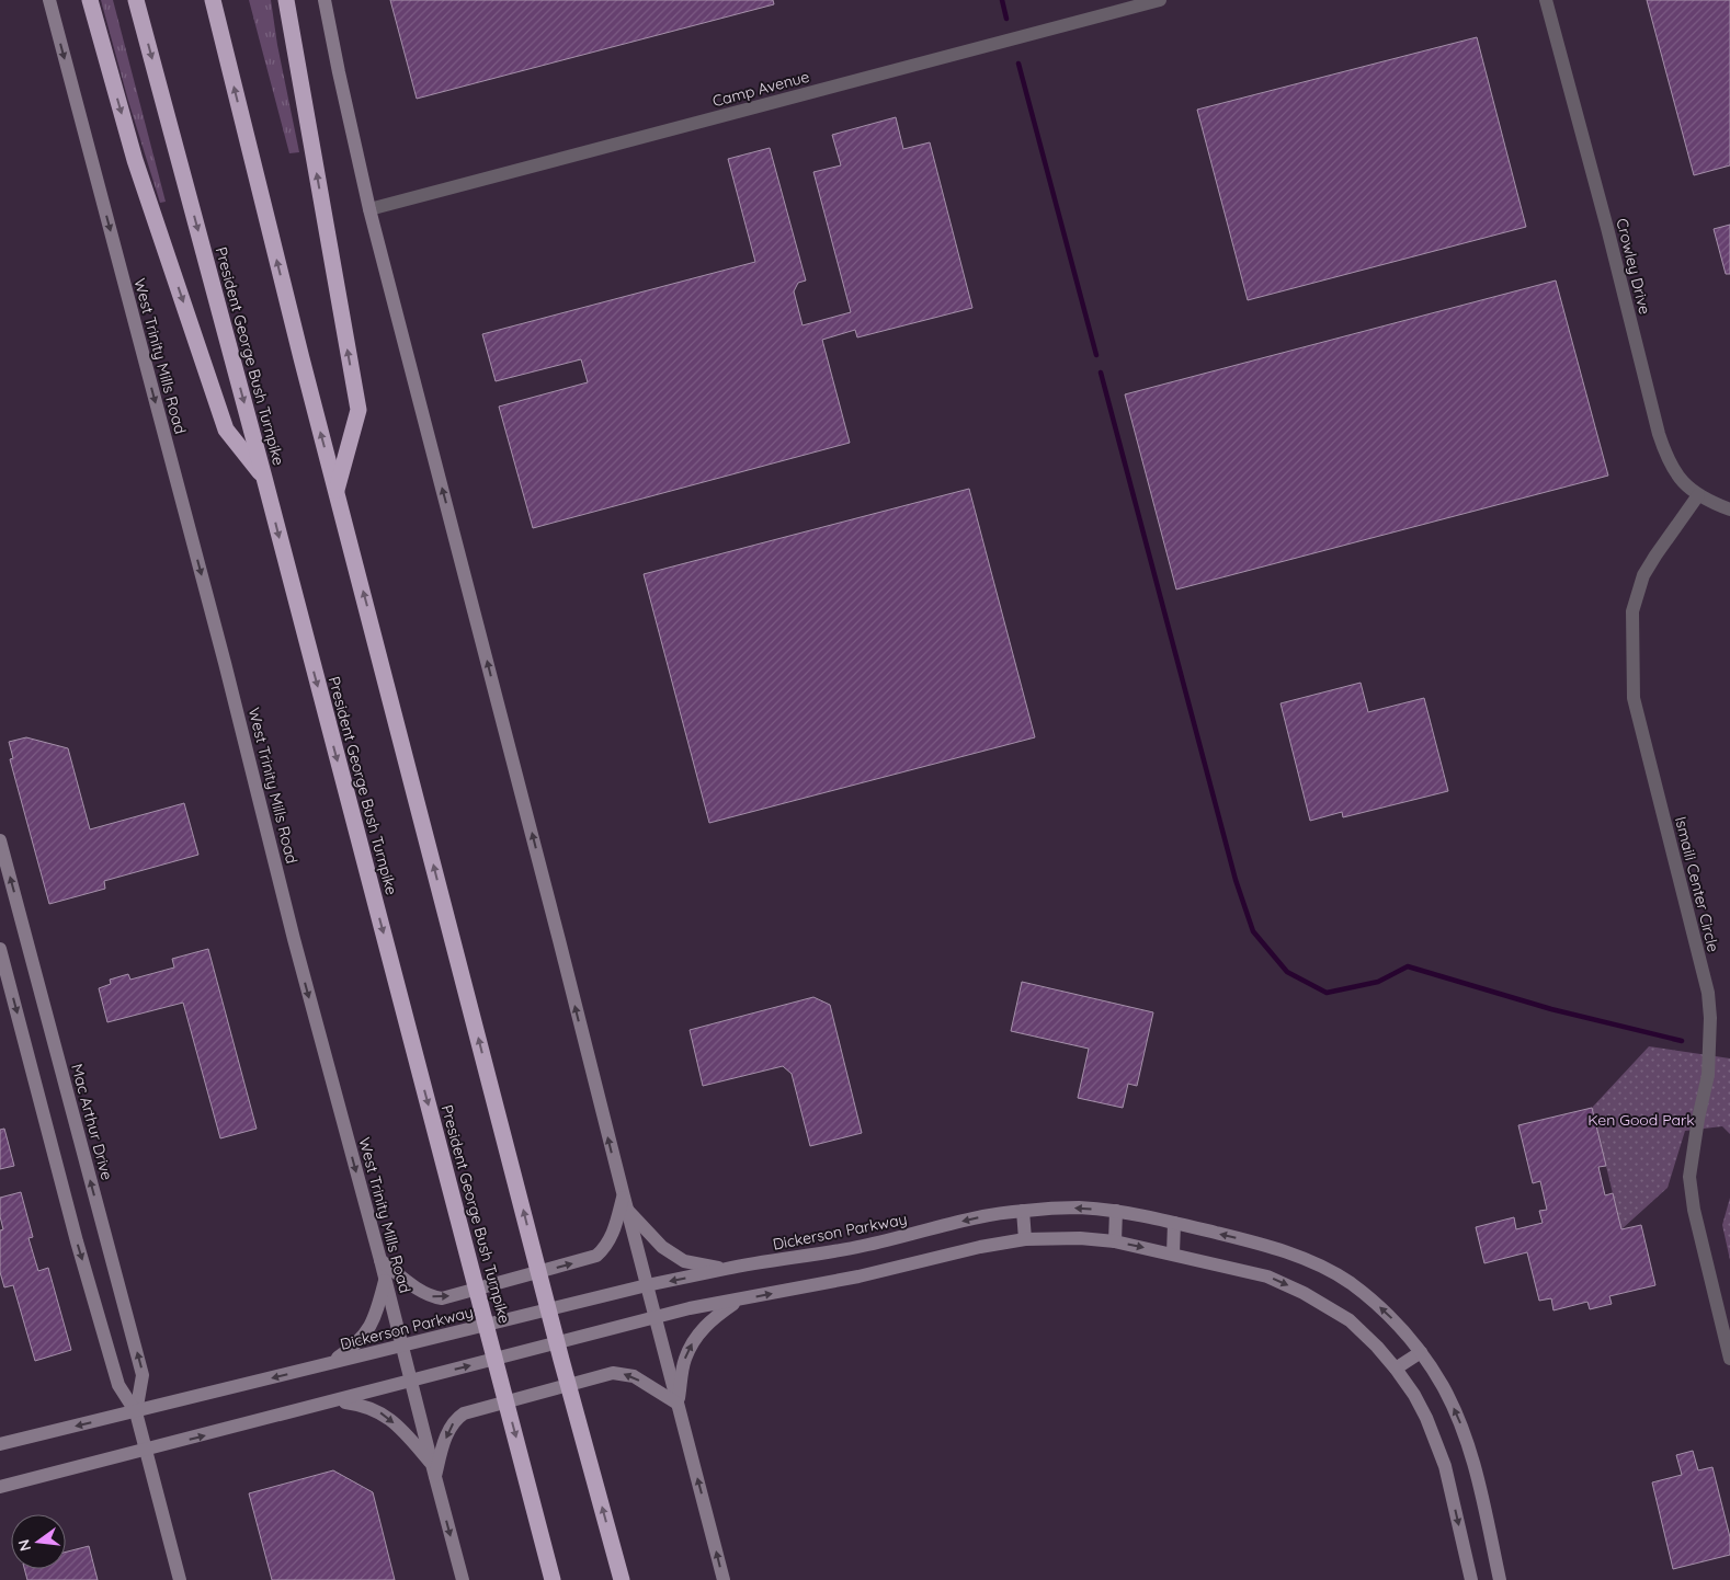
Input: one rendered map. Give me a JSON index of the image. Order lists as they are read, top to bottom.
{
  "streets": {
    "highway": ["President George Bush Turnpike"],
    "main road": ["West Trinity Mills Road", "Mac Arthur Drive", "Dickerson Parkway"],
    "street": ["Camp Avenue", "Crowley Drive", "Ismaili Center Circle"]
  },
  "crossings": [
    ["Crowley Drive", "Ismaili Center Circle"],
    ["West Trinity Mills Road", "Dickerson Parkway"],
    ["Mac Arthur Drive", "Dickerson Parkway"]
  ],
  "one_way": ["West Trinity Mills Road"],
  "parks": ["Ken Good Park"],
  "north": "left"
}
